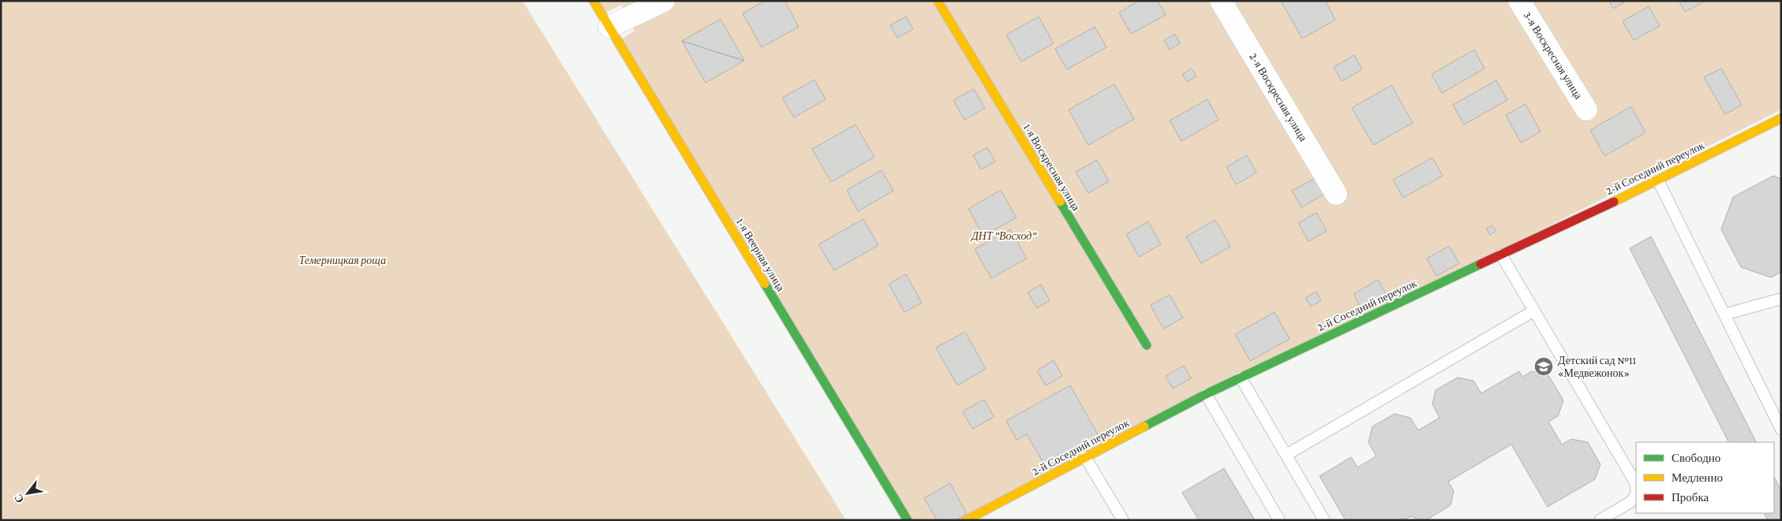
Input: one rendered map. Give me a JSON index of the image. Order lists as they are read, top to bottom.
{
  "streets": {
    "street": [
      "3-я Воскресная улица",
      "2-я Воскресная улица",
      "1-я Воскресная улица",
      "2-й Соседний переулок",
      "1-я Веерная улица"
    ]
  },
  "parks": ["ДНТ \"Восход\"", "Темерницкая роща"],
  "places": {
    "school or university": ["Детский сад №11 «Медвежонок»"]
  },
  "legend": ["Свободно", "Медленно", "Пробка"],
  "north": "bottom left"
}
